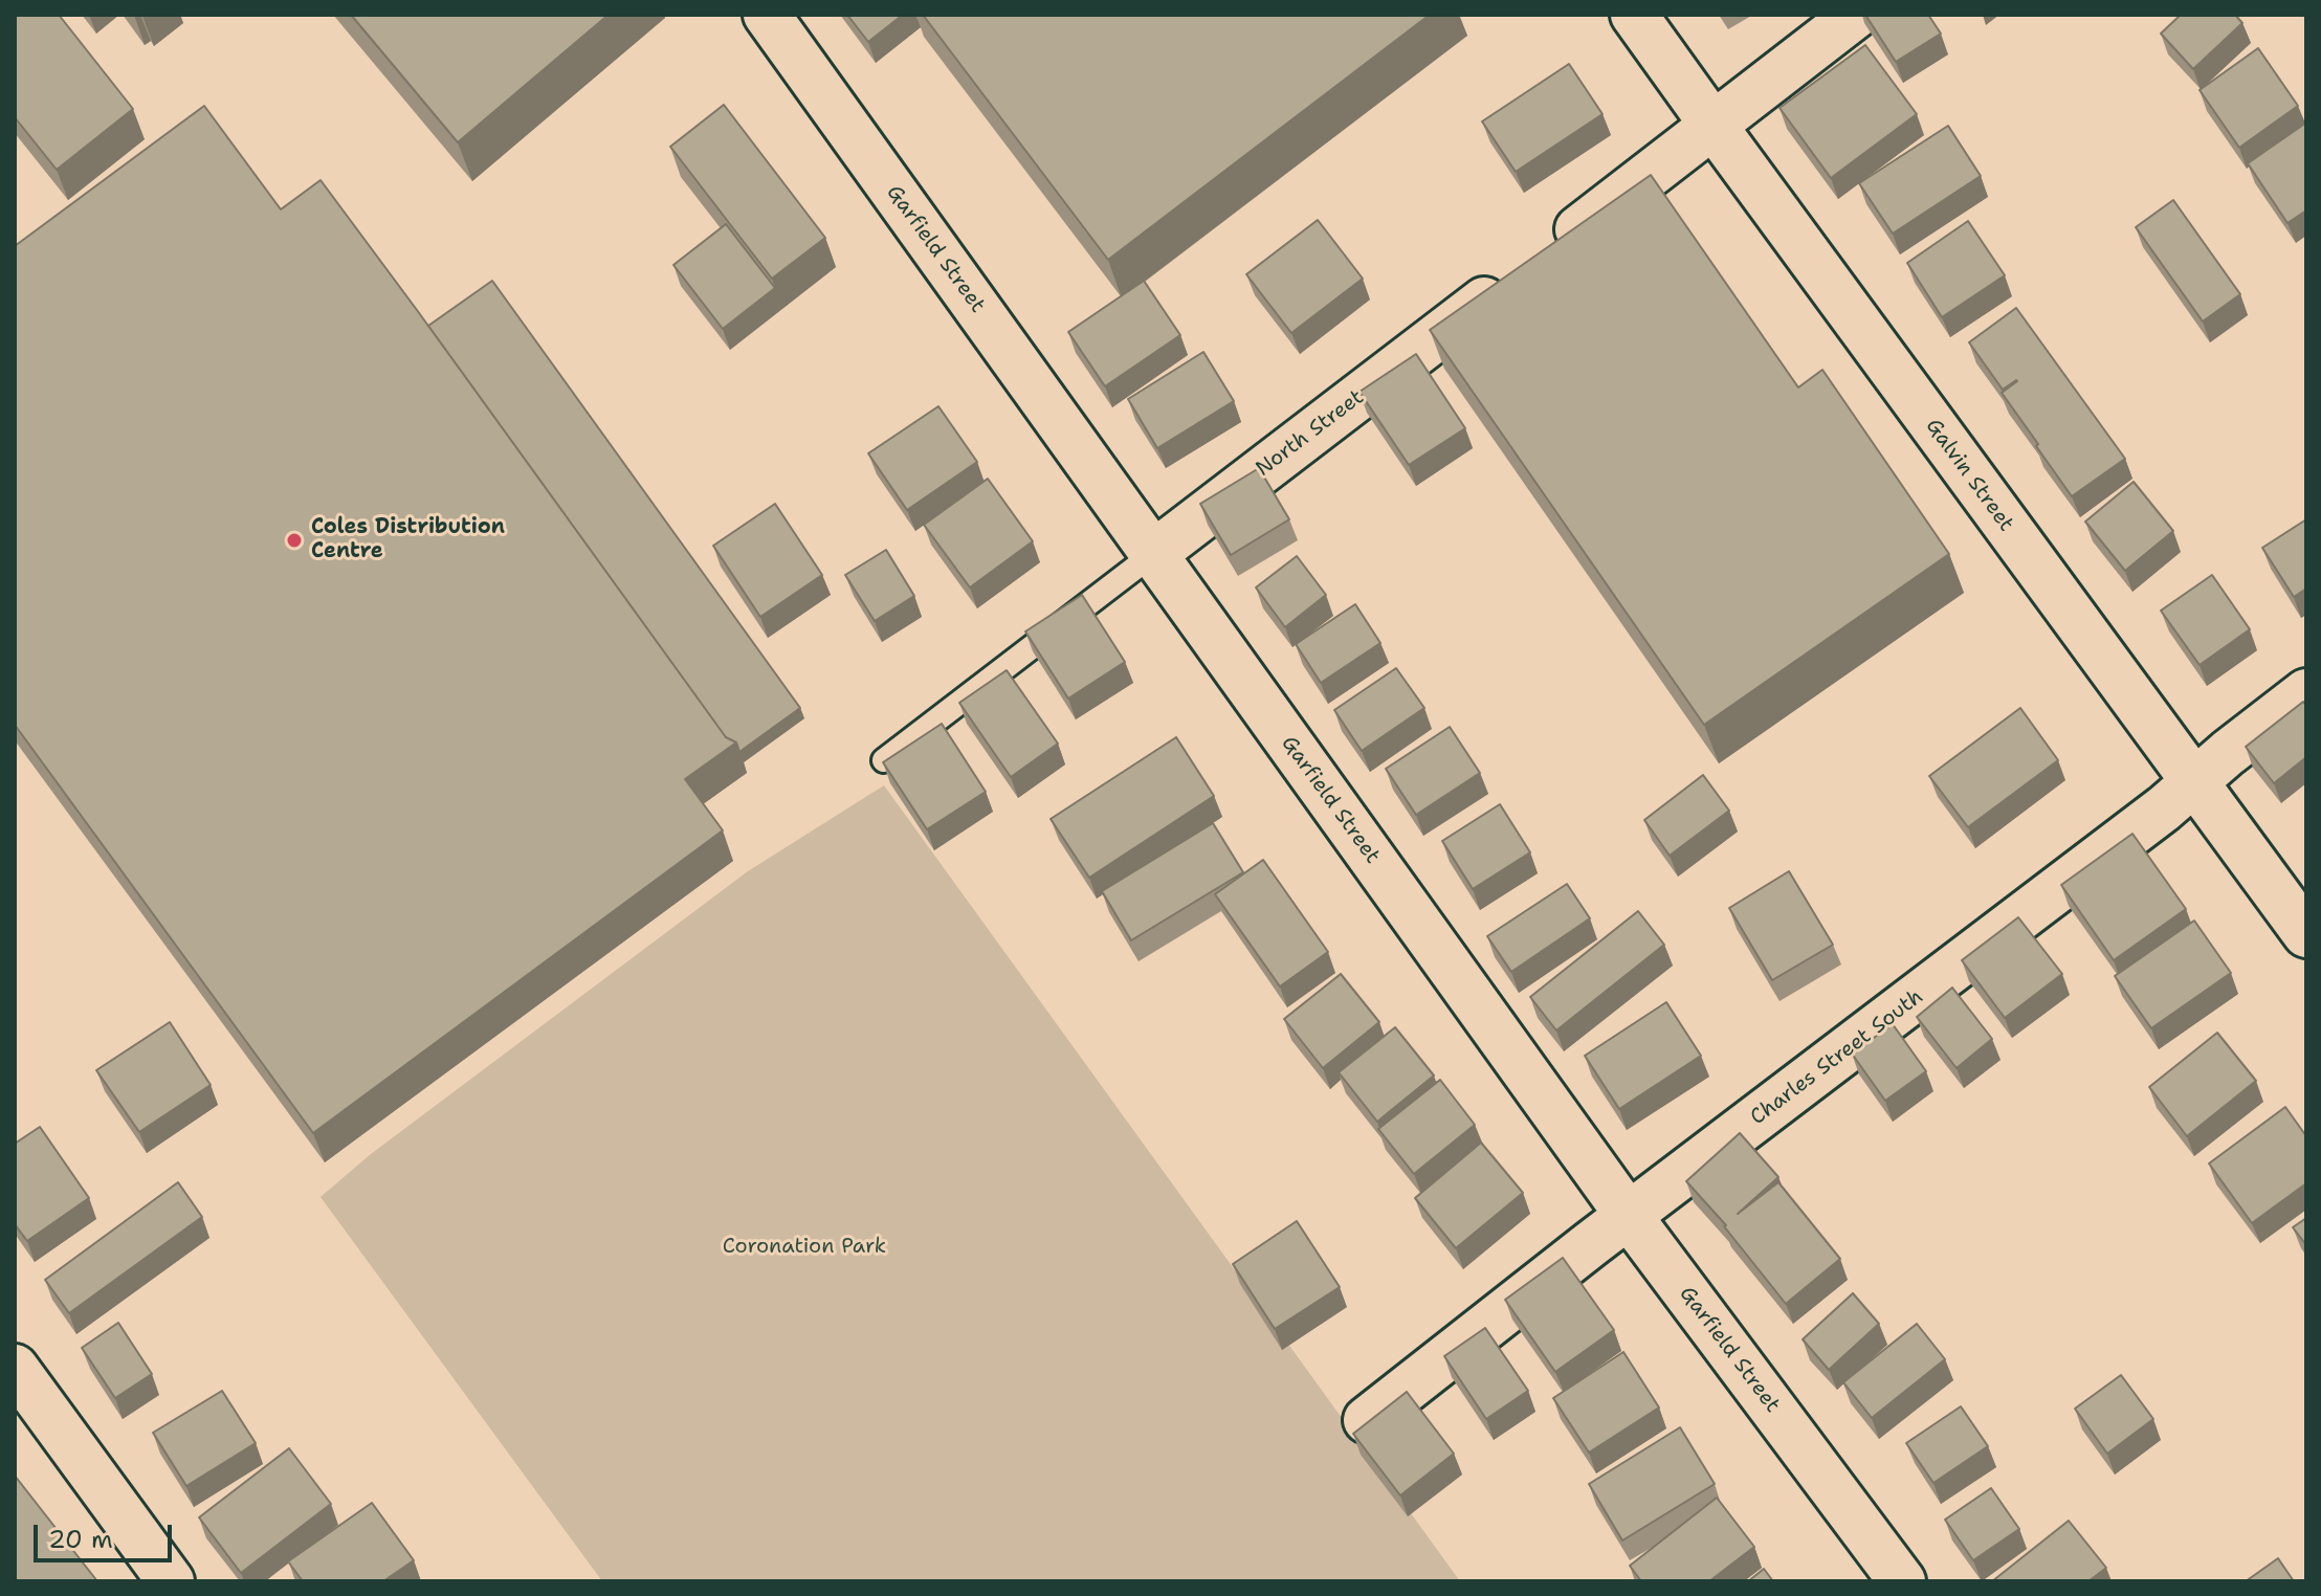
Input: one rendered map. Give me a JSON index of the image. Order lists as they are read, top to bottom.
{
  "streets": {
    "street": [
      "Garfield Street",
      "North Street",
      "Galvin Street",
      "Charles Street South"
    ]
  },
  "crossings": [
    ["Garfield Street", "North Street"],
    ["Garfield Street", "Charles Street South"],
    ["North Street", "Galvin Street"],
    ["Galvin Street", "Charles Street South"]
  ],
  "parks": ["Coronation Park"],
  "places": ["Coles Distribution Centre"],
  "scale_bar": "20 m"
}
